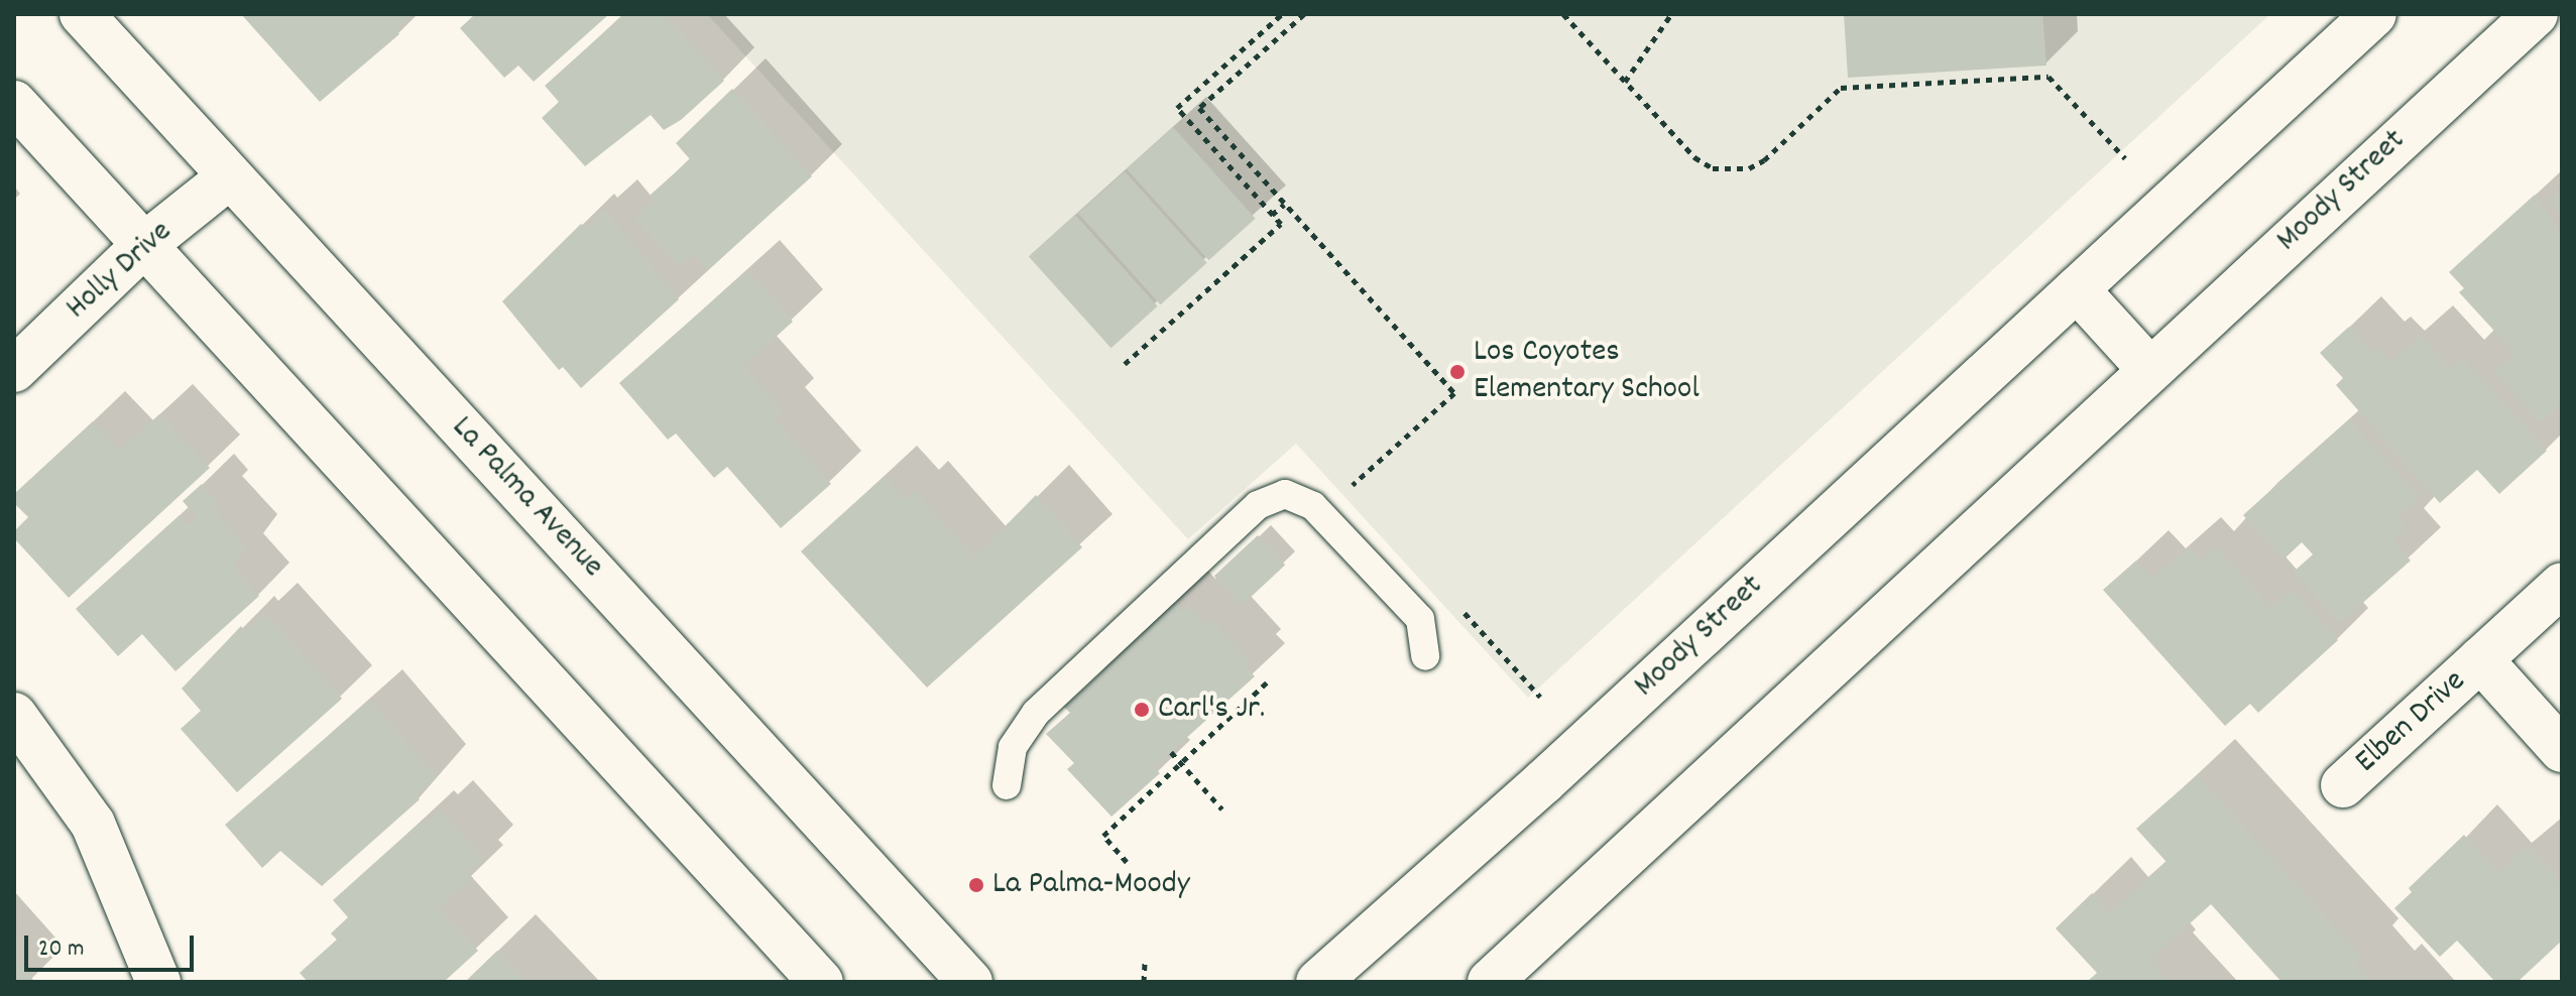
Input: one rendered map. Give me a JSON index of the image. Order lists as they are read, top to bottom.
{
  "streets": {
    "main road": [
      "Moody Street",
      "Holly Drive",
      "La Palma Avenue",
      "Elben Drive"
    ]
  },
  "crossings": [
    ["Holly Drive", "La Palma Avenue"]
  ],
  "places": ["Los Coyotes Elementary School", "Carl's Jr.", "La Palma-Moody"],
  "scale_bar": "20 m"
}
